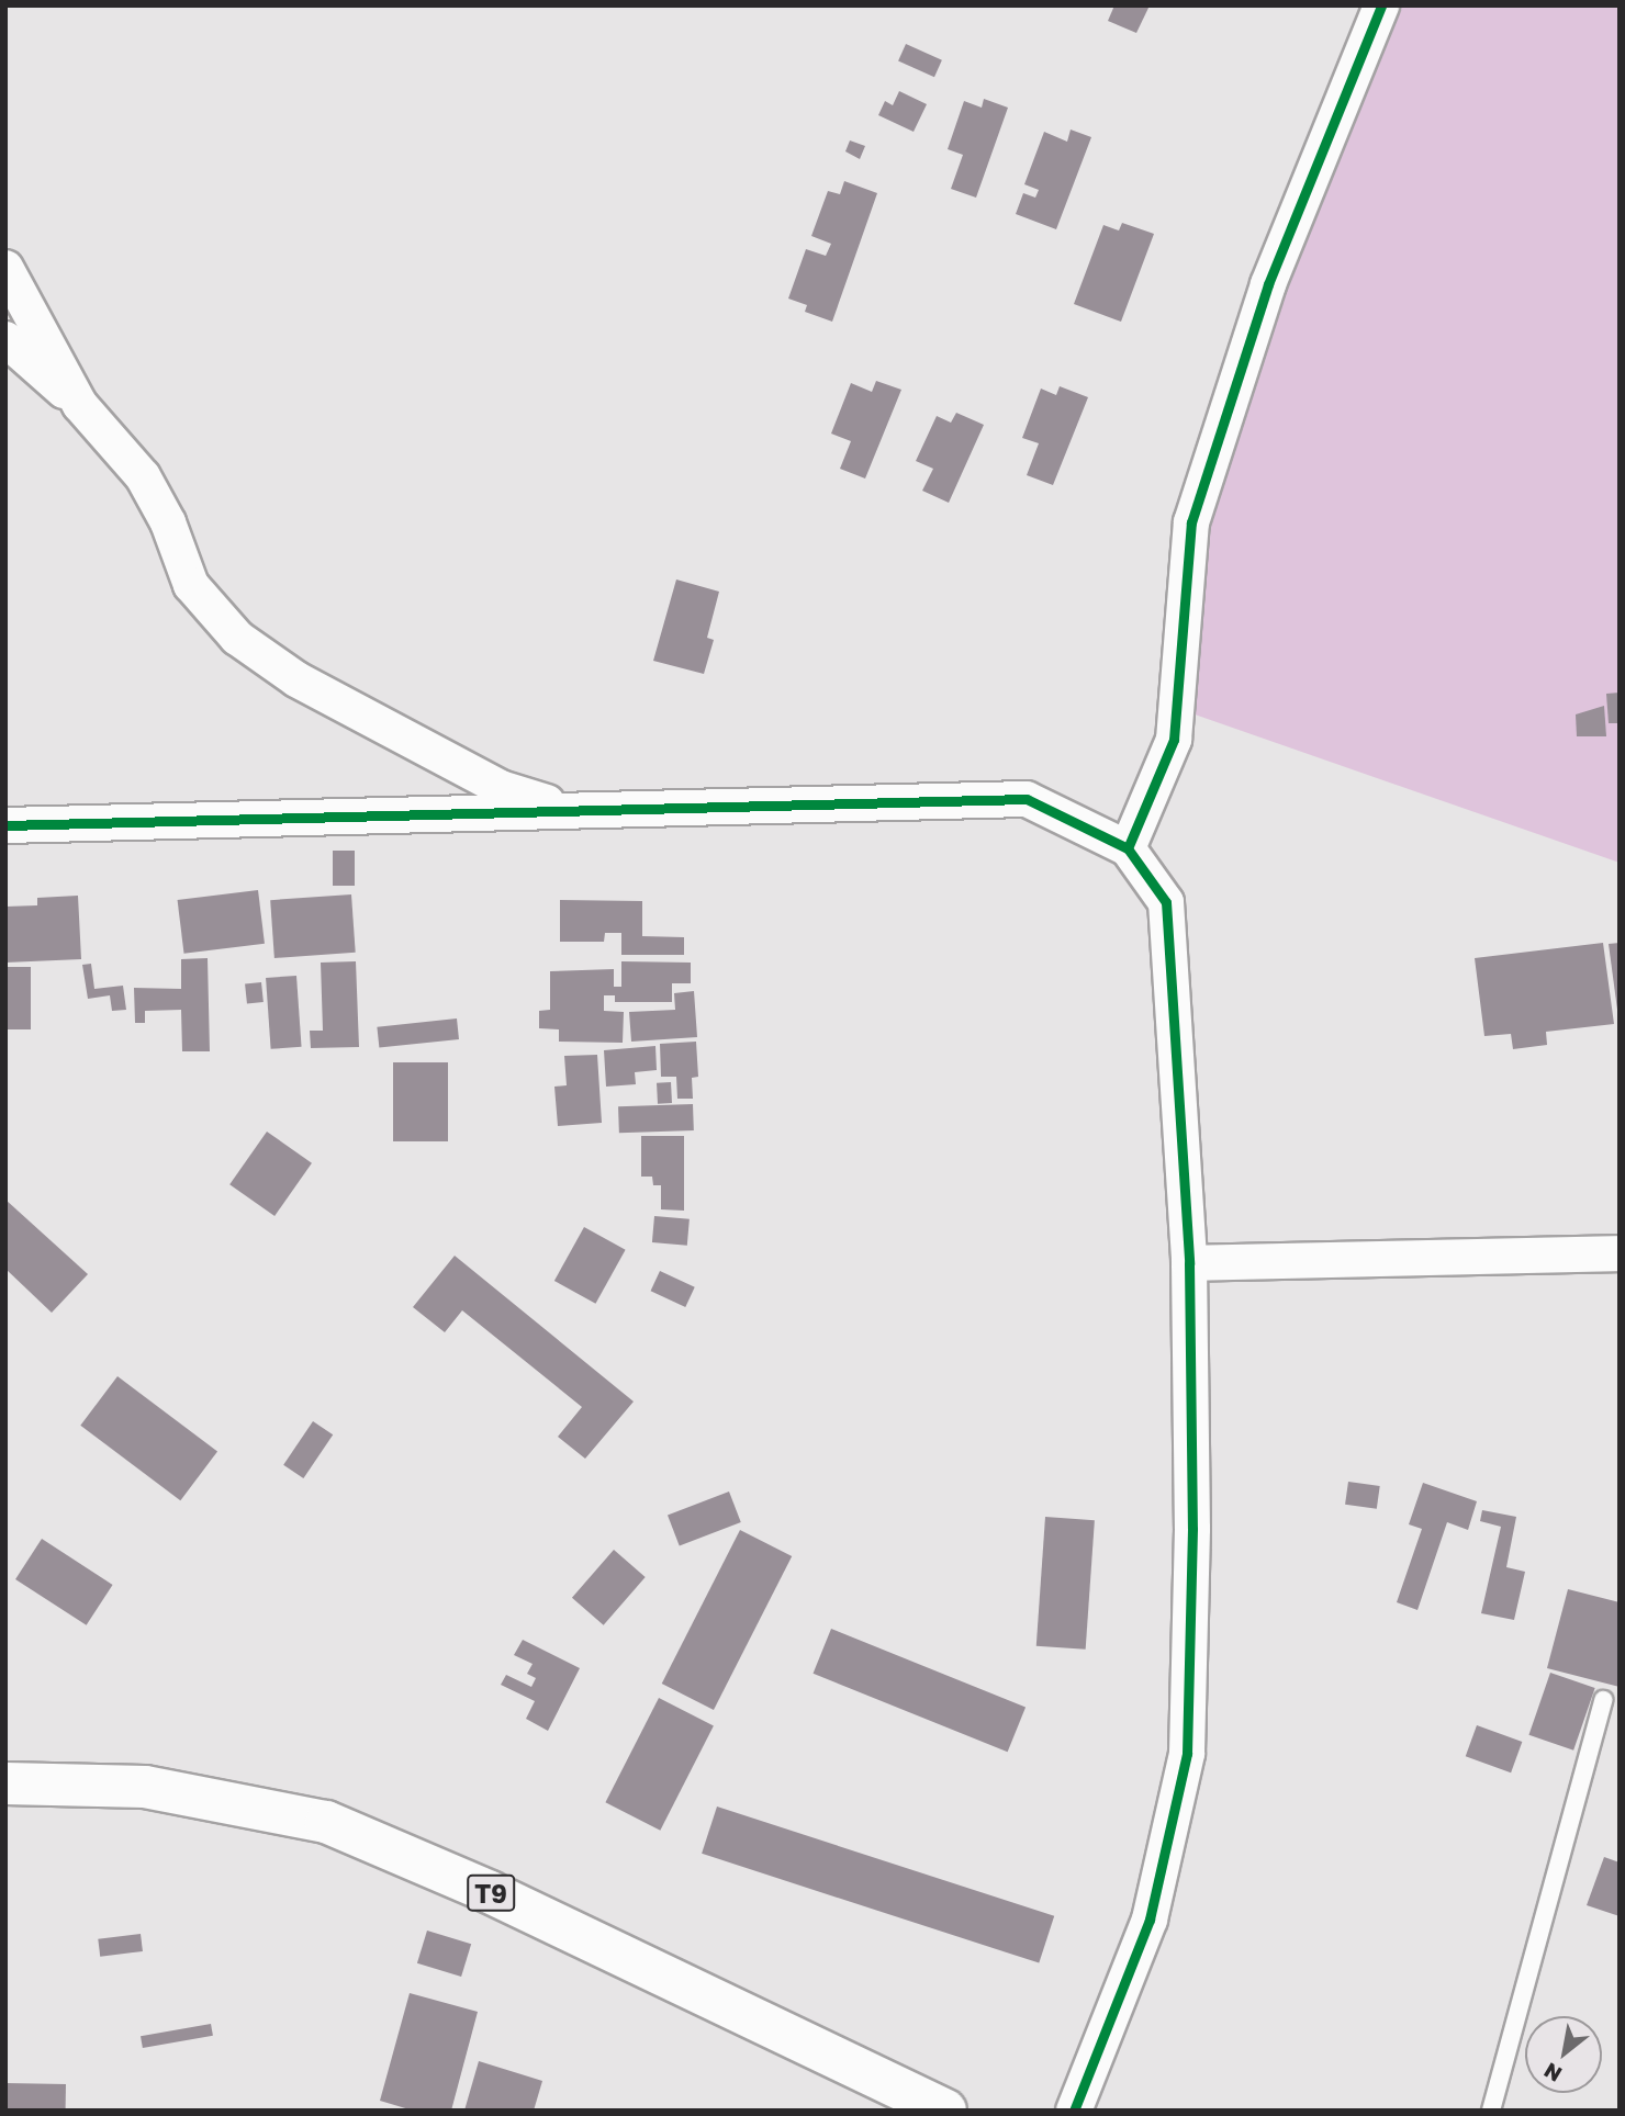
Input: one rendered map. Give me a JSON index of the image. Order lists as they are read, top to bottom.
{
  "streets": {
    "highway": ["T9"]
  },
  "north": "bottom left"
}
